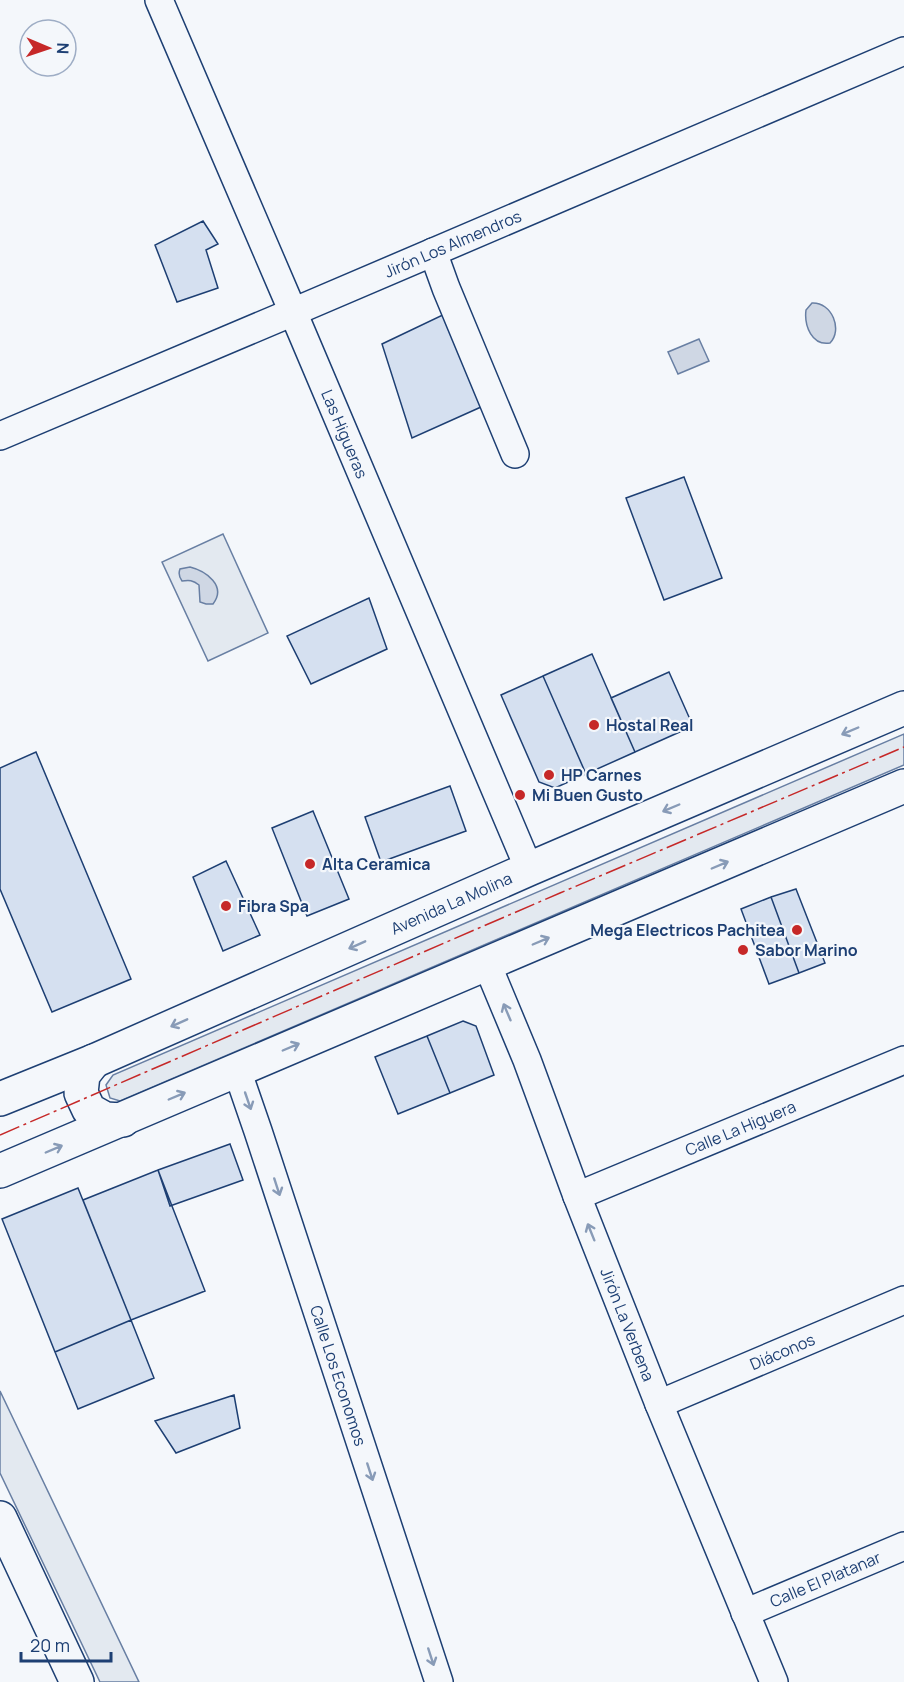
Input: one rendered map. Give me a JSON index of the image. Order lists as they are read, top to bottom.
{
  "streets": {
    "main road": ["Avenida La Molina"],
    "street": [
      "Jirón Los Almendros",
      "Las Higueras",
      "Calle La Higuera",
      "Jirón La Verbena",
      "Diáconos",
      "Calle Los Economos",
      "Calle El Platanar"
    ]
  },
  "crossings": [
    ["Jirón Los Almendros", "Las Higueras"],
    ["Las Higueras", "Avenida La Molina"],
    ["Calle La Higuera", "Jirón La Verbena"],
    ["Jirón La Verbena", "Diáconos"],
    ["Jirón La Verbena", "Calle El Platanar"]
  ],
  "one_way": ["Jirón La Verbena", "Calle Los Economos"],
  "places": [
    "Hostal Real",
    "HP Carnes",
    "Mi Buen Gusto",
    "Alta Ceramica",
    "Fibra Spa",
    "Mega Electricos Pachitea",
    "Sabor Marino"
  ],
  "scale_bar": "20 m",
  "north": "right"
}
